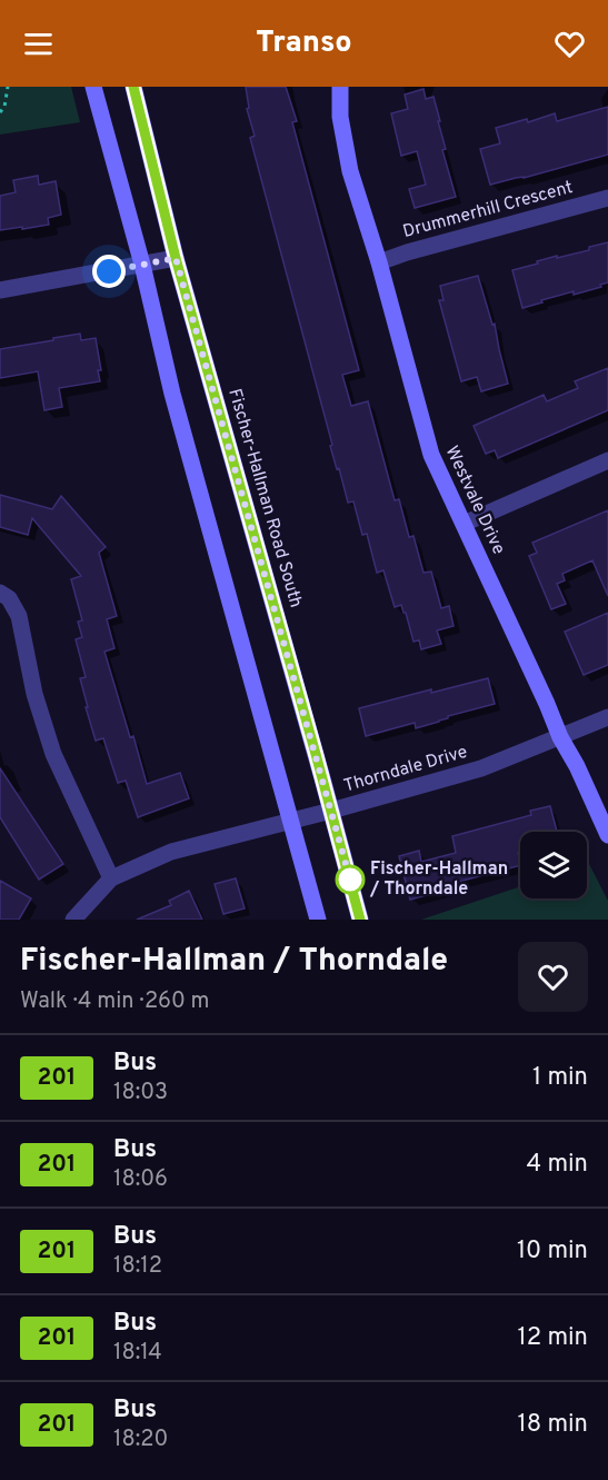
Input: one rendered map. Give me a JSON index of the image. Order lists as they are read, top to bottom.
{
  "streets": {
    "main road": ["Fischer-Hallman Road South", "Westvale Drive"],
    "street": ["Drummerhill Crescent", "Thorndale Drive"]
  },
  "crossings": [
    ["Drummerhill Crescent", "Westvale Drive"],
    ["Fischer-Hallman Road South", "Thorndale Drive"],
    ["Westvale Drive", "Thorndale Drive"]
  ],
  "places": ["Fischer-Hallman / Thorndale"],
  "lines": ["bus line 201"],
  "page": {
    "header": "Transo",
    "heading": ["Fischer-Hallman / Thorndale", "Walk · 4 min · 260 m"],
    "list": [
      {
        "mark": "201",
        "name": "Bus",
        "note": "18:03",
        "value": "1 min"
      },
      {
        "mark": "201",
        "name": "Bus",
        "note": "18:06",
        "value": "4 min"
      },
      {
        "mark": "201",
        "name": "Bus",
        "note": "18:12",
        "value": "10 min"
      },
      {
        "mark": "201",
        "name": "Bus",
        "note": "18:14",
        "value": "12 min"
      },
      {
        "mark": "201",
        "name": "Bus",
        "note": "18:20",
        "value": "18 min"
      }
    ]
  }
}
